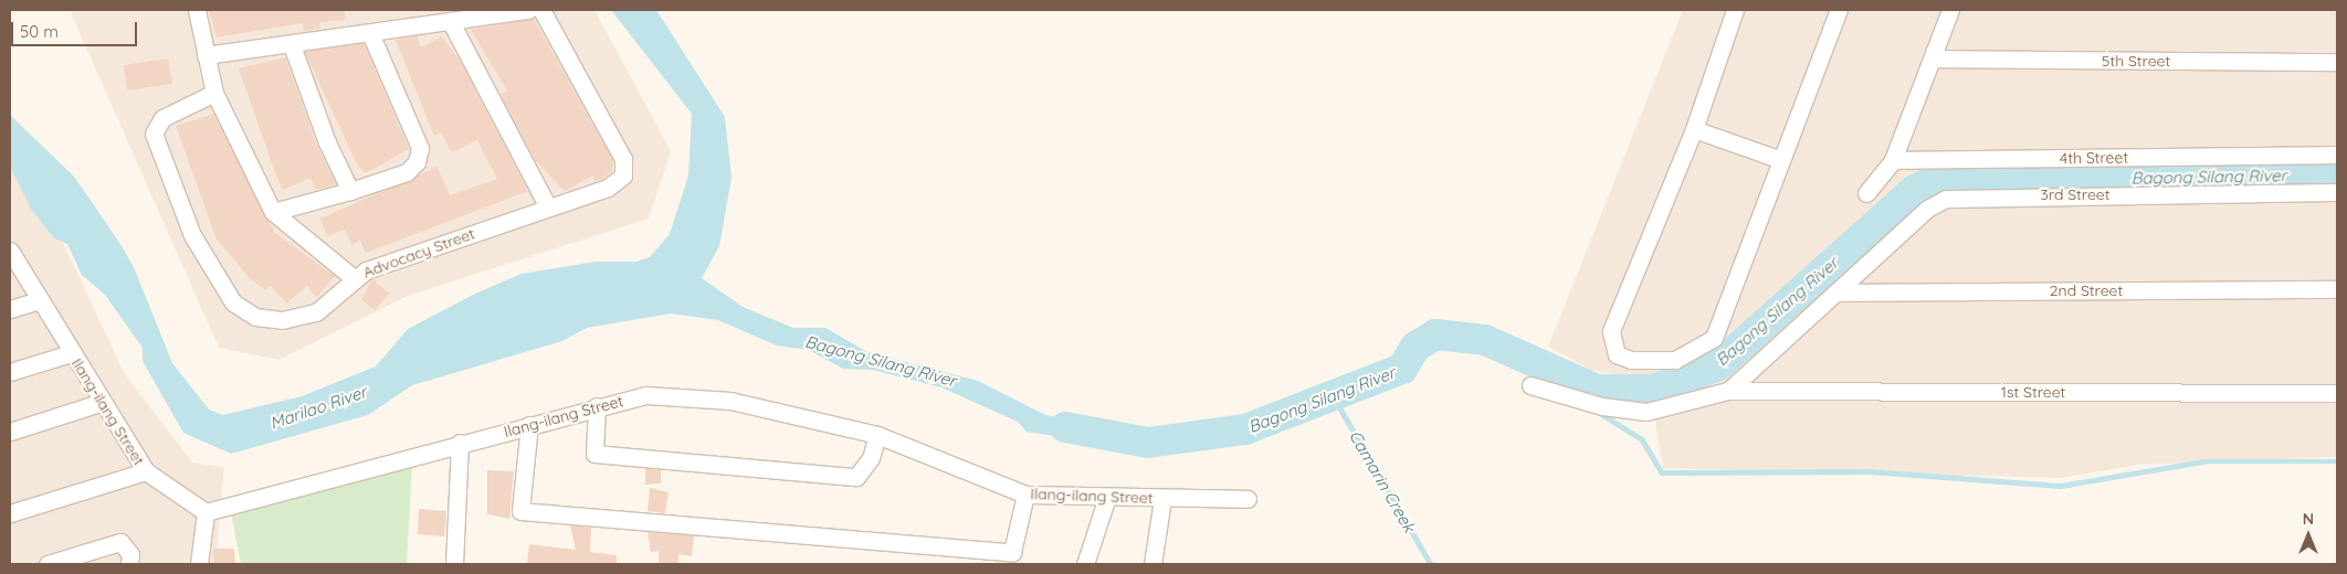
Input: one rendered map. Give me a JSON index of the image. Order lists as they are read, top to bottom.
{
  "streets": {
    "street": [
      "5th Street",
      "4th Street",
      "3rd Street",
      "Advocacy Street",
      "2nd Street",
      "1st Street",
      "Ilang-ilang Street"
    ]
  },
  "crossings": [
    ["3rd Street", "2nd Street"]
  ],
  "water": ["Bagong Silang River", "Marilao River", "Camarin Creek"],
  "scale_bar": "50 m",
  "north": "top"
}
